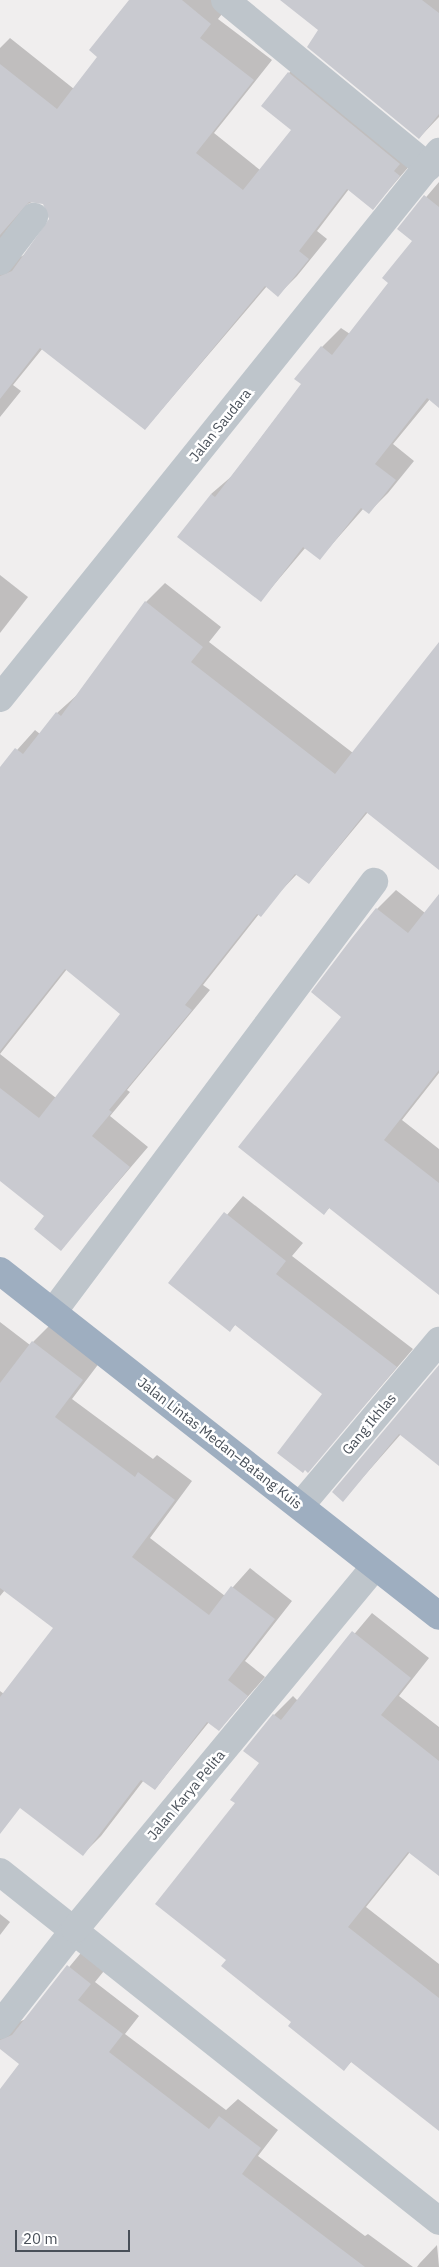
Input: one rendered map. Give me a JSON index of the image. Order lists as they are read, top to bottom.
{
  "streets": {
    "highway": ["Jalan Lintas Medan–Batang Kuis"],
    "street": ["Jalan Saudara", "Gang Ikhlas", "Jalan Karya Pelita"]
  },
  "crossings": [
    ["Gang Ikhlas", "Jalan Lintas Medan–Batang Kuis"],
    ["Jalan Lintas Medan–Batang Kuis", "Jalan Karya Pelita"]
  ],
  "scale_bar": "20 m"
}
